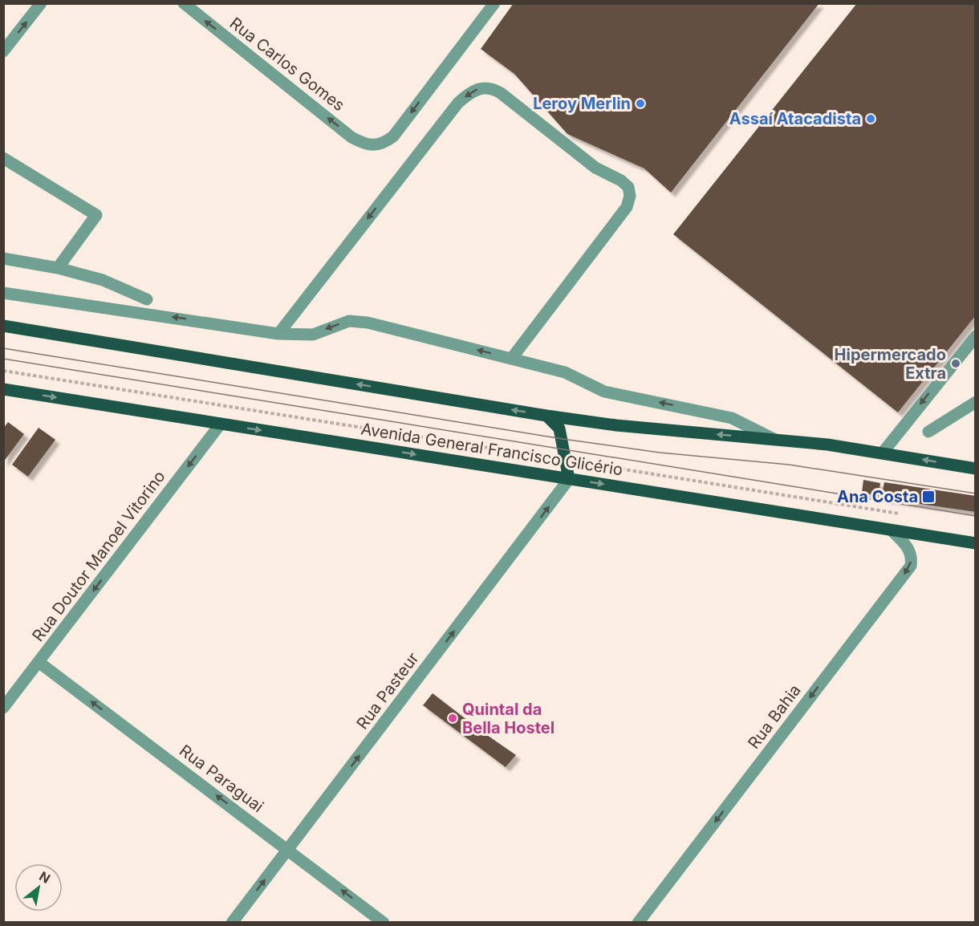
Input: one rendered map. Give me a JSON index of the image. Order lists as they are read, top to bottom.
{
  "streets": {
    "main road": ["Avenida General Francisco Glicério"],
    "street": [
      "Rua Carlos Gomes",
      "Rua Doutor Manoel Vitorino",
      "Rua Pasteur",
      "Rua Bahia",
      "Rua Paraguai"
    ]
  },
  "crossings": [
    ["Avenida General Francisco Glicério", "Rua Doutor Manoel Vitorino"],
    ["Avenida General Francisco Glicério", "Rua Pasteur"],
    ["Avenida General Francisco Glicério", "Rua Bahia"],
    ["Rua Doutor Manoel Vitorino", "Rua Paraguai"],
    ["Rua Pasteur", "Rua Paraguai"]
  ],
  "one_way": [
    "Rua Doutor Manoel Vitorino",
    "Rua Pasteur",
    "Rua Bahia",
    "Rua Paraguai"
  ],
  "places": {
    "other": [
      "Leroy Merlin",
      "Assaí Atacadista",
      "Hipermercado Extra",
      "Quintal da Bella Hostel"
    ],
    "transit": ["Ana Costa"]
  },
  "north": "top right"
}
